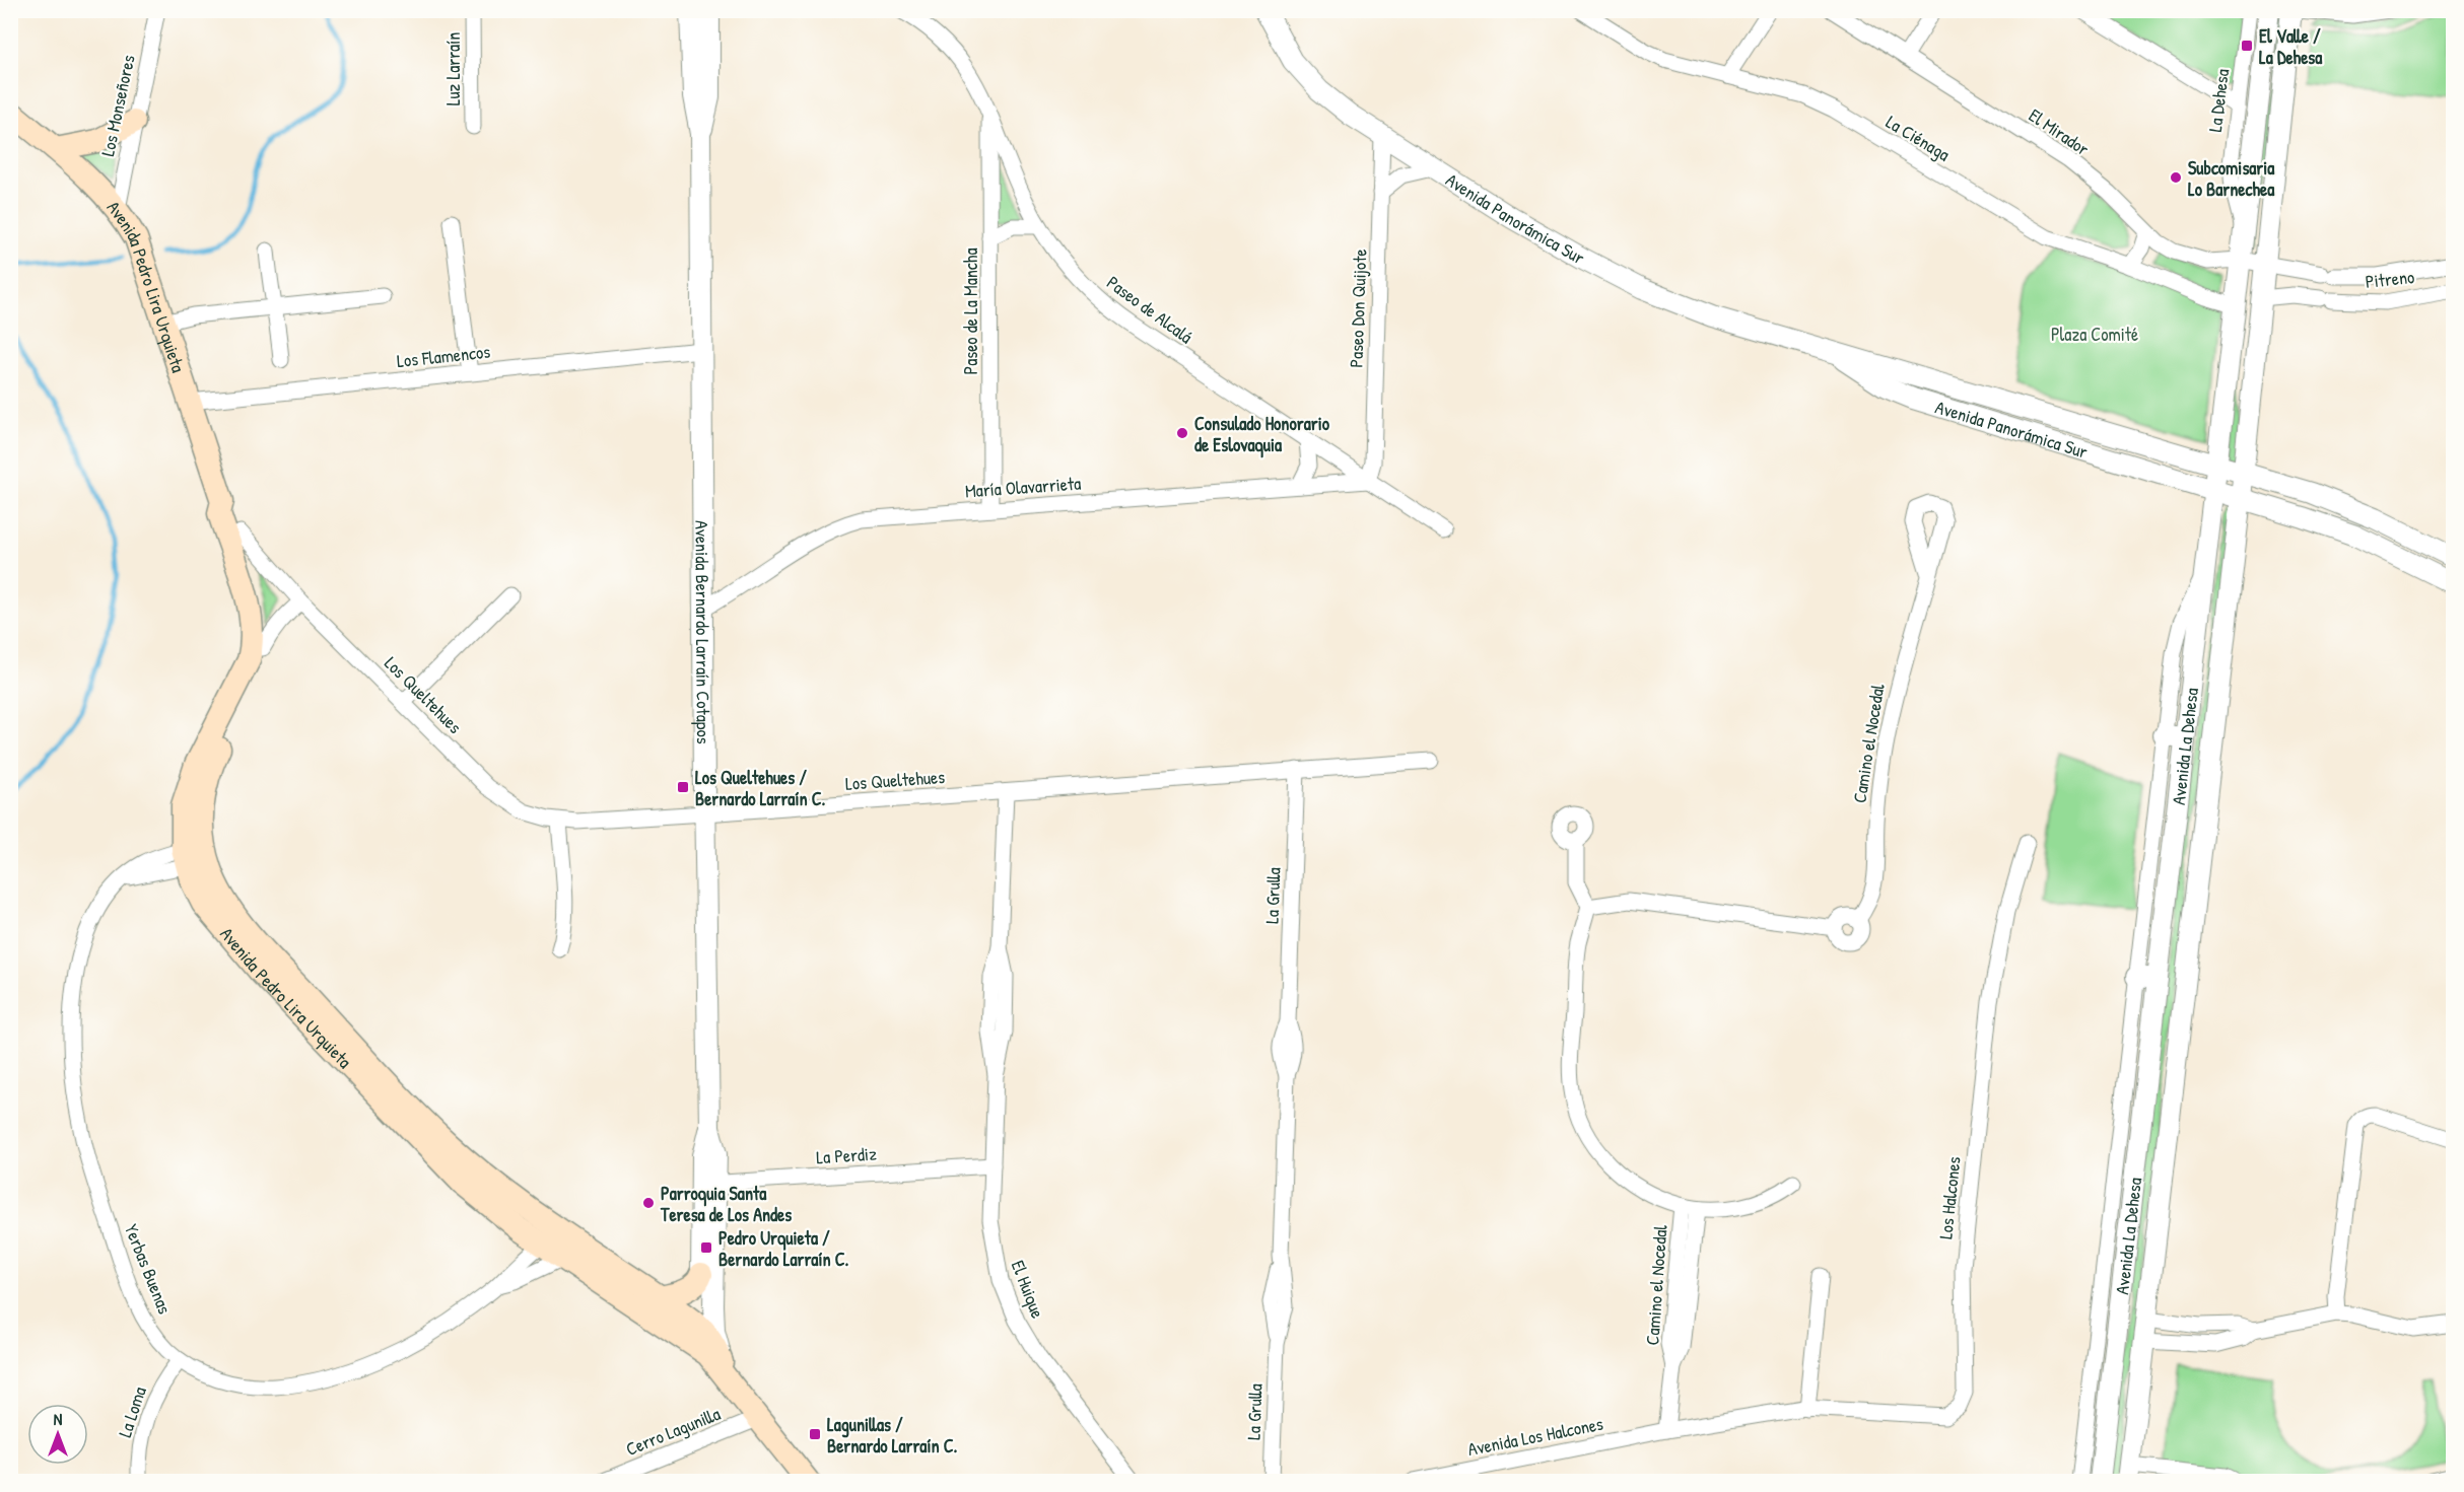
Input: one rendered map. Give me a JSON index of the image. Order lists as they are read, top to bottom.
{
  "streets": {
    "main road": ["Avenida Pedro Lira Urquieta", "Avenida Bernardo Larraín Cotapos"],
    "street": [
      "Luz Larraín",
      "La Dehesa",
      "Los Monseñores",
      "El Mirador",
      "La Ciénaga",
      "Avenida Panorámica Sur",
      "Pitreno",
      "Paseo Don Quijote",
      "Paseo de Alcalá",
      "Paseo de La Mancha",
      "Los Flamencos",
      "María Olavarrieta",
      "Los Queltehues",
      "Camino el Nocedal",
      "Avenida La Dehesa",
      "La Grulla",
      "La Perdiz",
      "Los Halcones",
      "Yerbas Buenas",
      "El Huique",
      "La Loma",
      "Cerro Lagunilla",
      "Avenida Los Halcones"
    ]
  },
  "crossings": [
    ["La Dehesa", "Avenida La Dehesa"],
    ["Los Monseñores", "Avenida Pedro Lira Urquieta"],
    ["El Mirador", "Pitreno"],
    ["El Mirador", "Avenida La Dehesa"],
    ["La Ciénaga", "Avenida La Dehesa"],
    ["Avenida Panorámica Sur", "Paseo Don Quijote"],
    ["Avenida Panorámica Sur", "Avenida La Dehesa"],
    ["Pitreno", "Avenida La Dehesa"],
    ["Avenida Pedro Lira Urquieta", "Los Flamencos"],
    ["Avenida Pedro Lira Urquieta", "Avenida Bernardo Larraín Cotapos"],
    ["Avenida Pedro Lira Urquieta", "Los Queltehues"],
    ["Avenida Pedro Lira Urquieta", "Yerbas Buenas"],
    ["Paseo Don Quijote", "Paseo de Alcalá"],
    ["Paseo Don Quijote", "María Olavarrieta"],
    ["Paseo de Alcalá", "Paseo de La Mancha"],
    ["Paseo de Alcalá", "María Olavarrieta"],
    ["Paseo de La Mancha", "María Olavarrieta"],
    ["Los Flamencos", "Avenida Bernardo Larraín Cotapos"],
    ["María Olavarrieta", "Avenida Bernardo Larraín Cotapos"],
    ["Avenida Bernardo Larraín Cotapos", "Los Queltehues"],
    ["Avenida Bernardo Larraín Cotapos", "La Perdiz"],
    ["Avenida Bernardo Larraín Cotapos", "Cerro Lagunilla"],
    ["Los Queltehues", "La Grulla"],
    ["Los Queltehues", "El Huique"],
    ["Camino el Nocedal", "Los Halcones"],
    ["Camino el Nocedal", "Avenida Los Halcones"],
    ["La Perdiz", "El Huique"],
    ["Los Halcones", "Avenida Los Halcones"],
    ["Yerbas Buenas", "La Loma"]
  ],
  "parks": ["Plaza Comité"],
  "places": {
    "transit": [
      "El Valle / La Dehesa",
      "Los Queltehues / Bernardo Larraín C.",
      "Pedro Urquieta / Bernardo Larraín C.",
      "Lagunillas / Bernardo Larraín C."
    ],
    "other": ["Subcomisaria Lo Barnechea", "Consulado Honorario de Eslovaquia", "Parroquia Santa Teresa de Los Andes"]
  },
  "north": "top"
}
